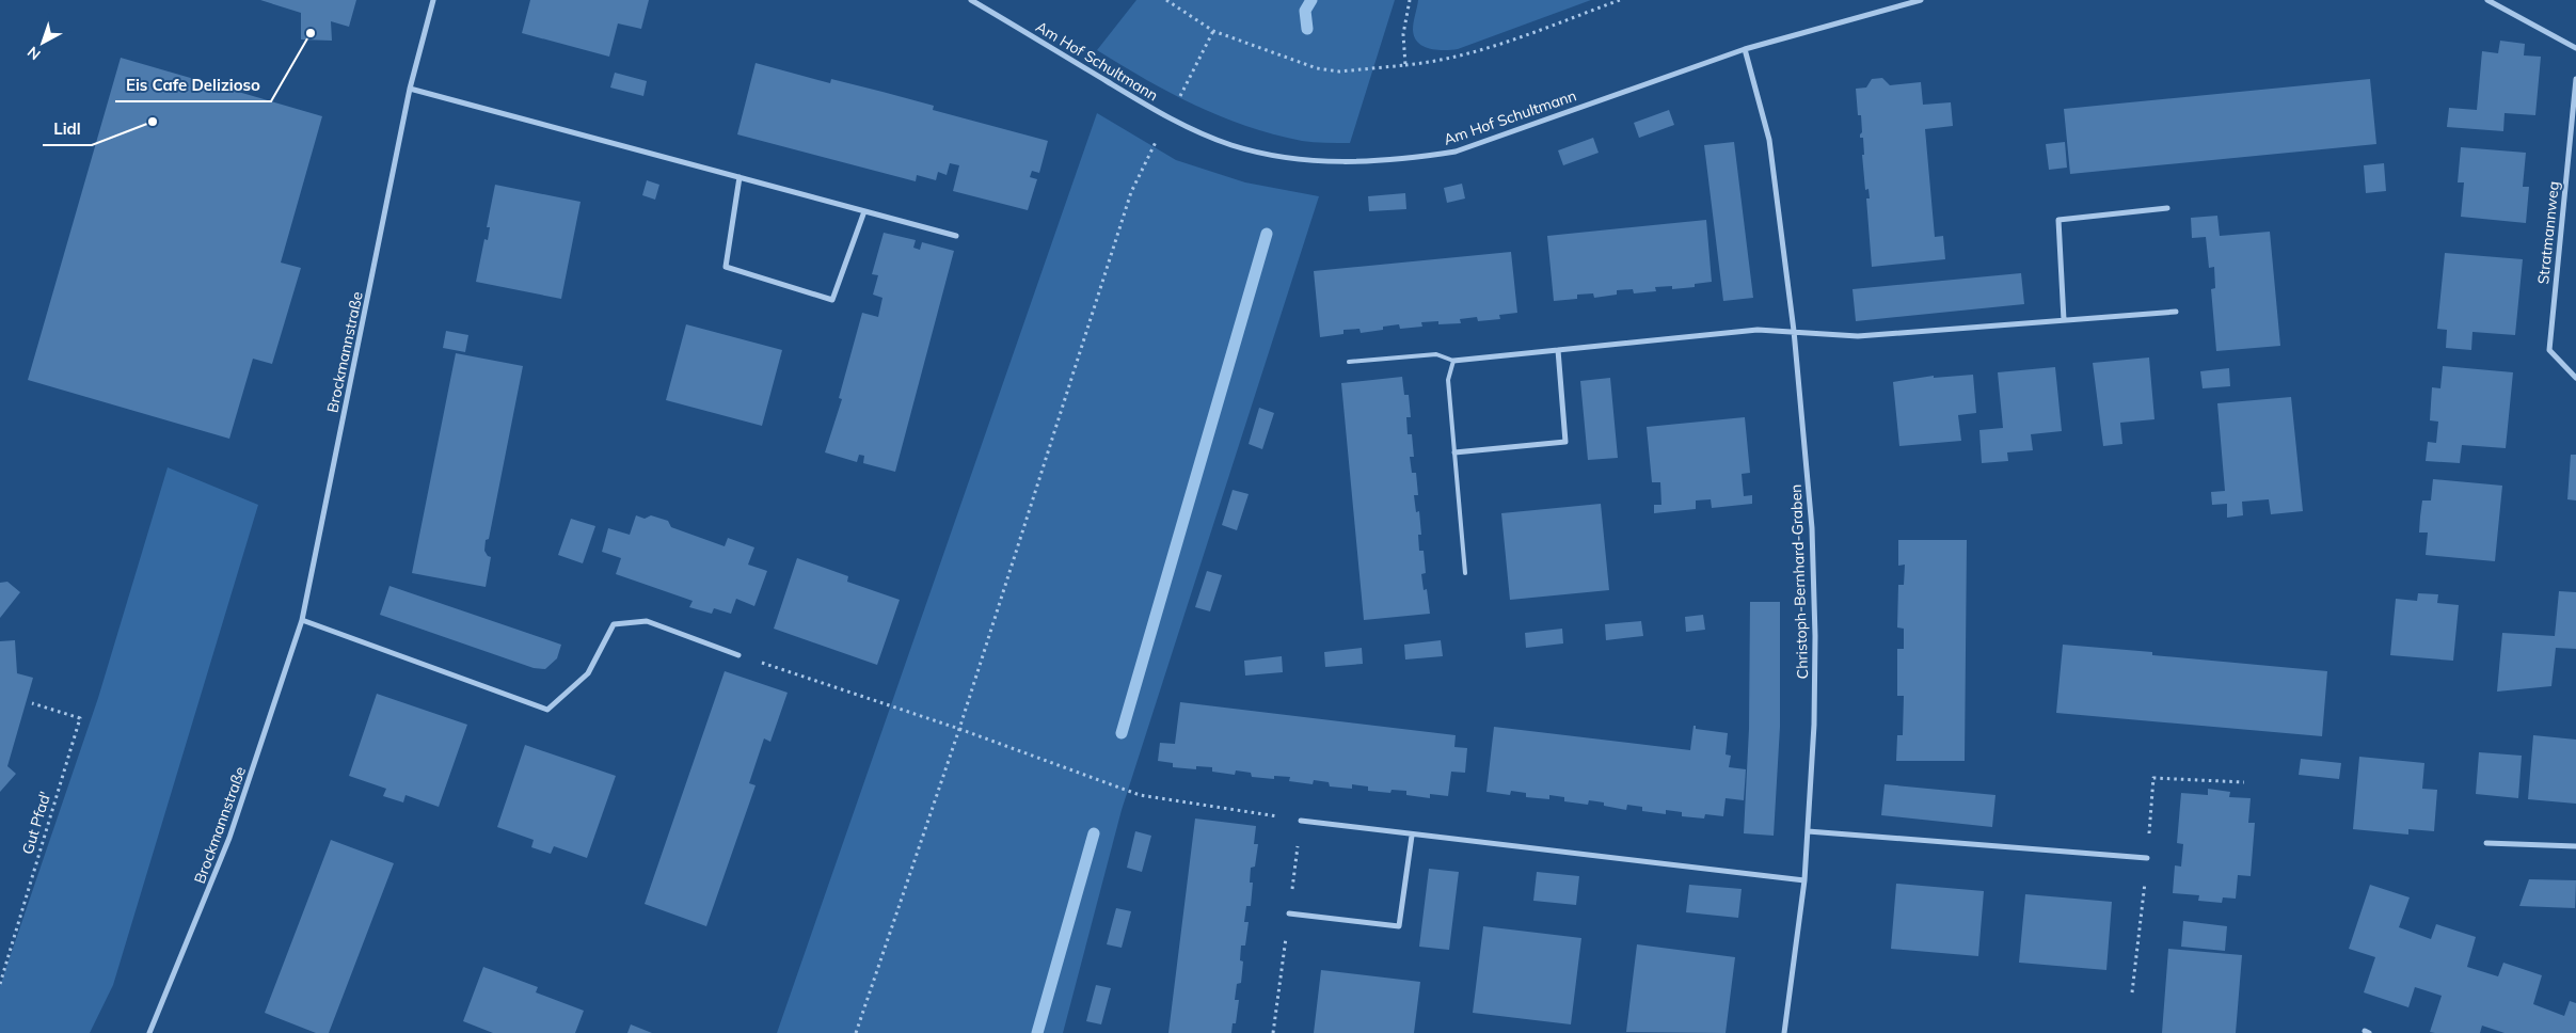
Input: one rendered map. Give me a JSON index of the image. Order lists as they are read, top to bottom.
{
  "streets": {
    "street": [
      "Am Hof Schultmann",
      "Stratmannweg",
      "Brockmannstraße",
      "Christoph-Bernhard-Graben"
    ],
    "path": ["Gut Pfad'"]
  },
  "crossings": [
    ["Am Hof Schultmann", "Christoph-Bernhard-Graben"]
  ],
  "places": ["Eis Cafe Delizioso", "Lidl"],
  "north": "bottom left"
}
